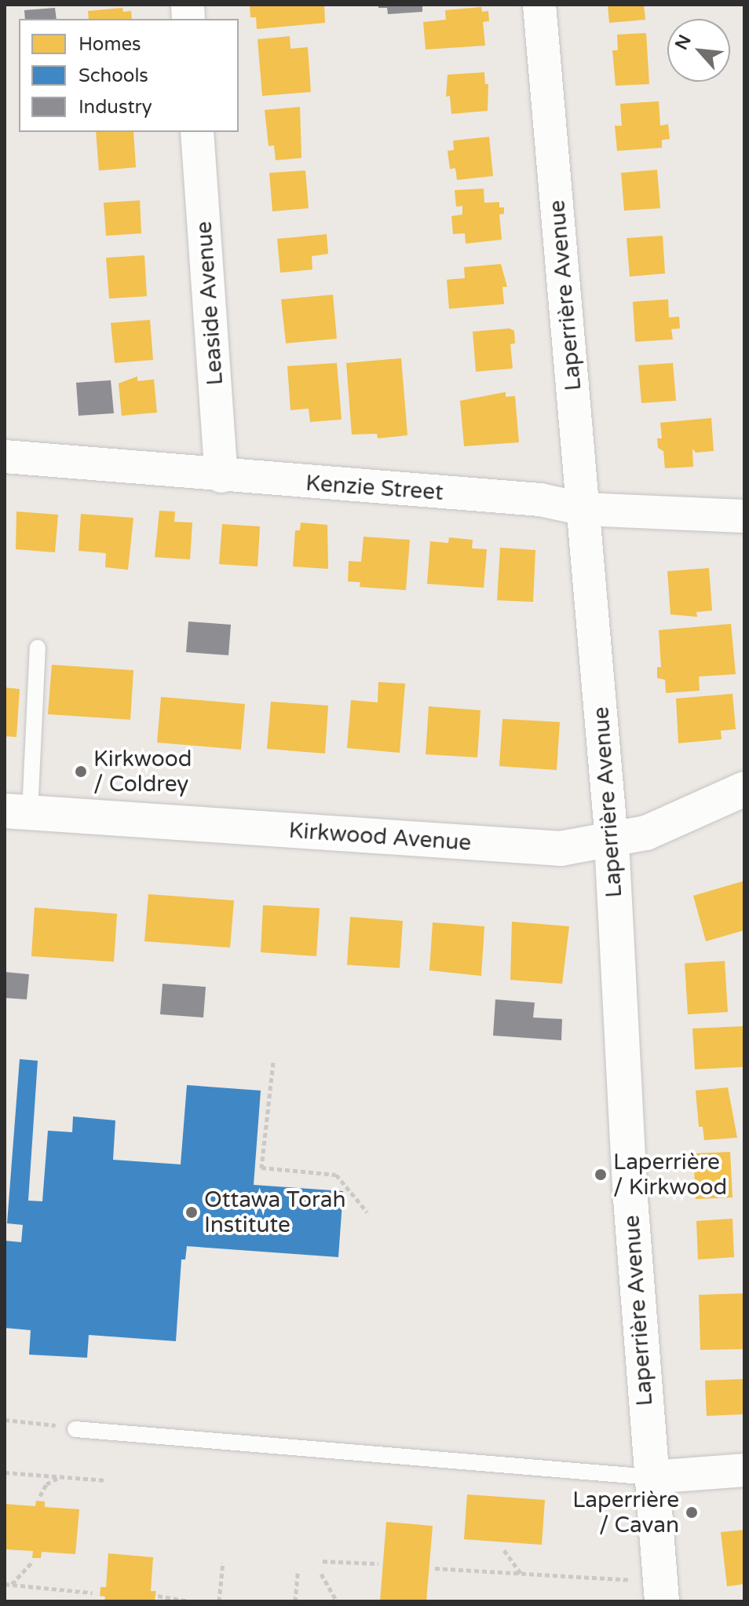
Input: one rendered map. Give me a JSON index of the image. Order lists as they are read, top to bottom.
{
  "streets": {
    "street": [
      "Laperrière Avenue",
      "Leaside Avenue",
      "Kenzie Street",
      "Kirkwood Avenue"
    ]
  },
  "crossings": [
    ["Laperrière Avenue", "Kenzie Street"],
    ["Laperrière Avenue", "Kirkwood Avenue"],
    ["Leaside Avenue", "Kenzie Street"]
  ],
  "places": [
    "Kirkwood / Coldrey",
    "Laperrière / Kirkwood",
    "Ottawa Torah Institute",
    "Laperrière / Cavan"
  ],
  "legend": ["Homes", "Schools", "Industry"],
  "north": "top left"
}
